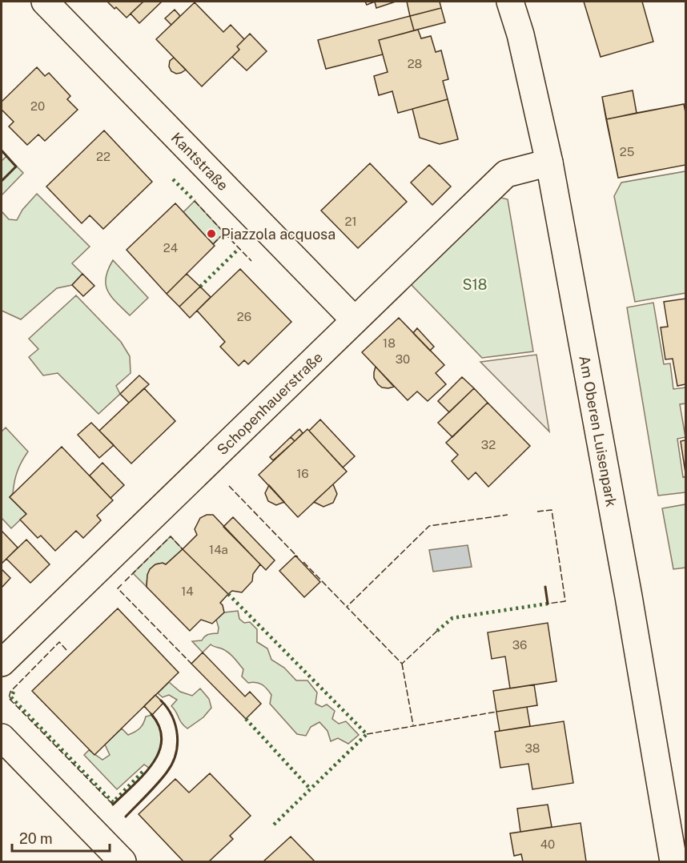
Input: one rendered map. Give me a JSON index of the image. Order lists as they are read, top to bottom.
{
  "streets": {
    "street": ["Kantstraße", "Schopenhauerstraße", "Am Oberen Luisenpark"]
  },
  "crossings": [
    ["Kantstraße", "Schopenhauerstraße"],
    ["Schopenhauerstraße", "Am Oberen Luisenpark"]
  ],
  "parks": ["S18"],
  "places": ["Piazzola acquosa"],
  "house_numbers": [
    "28",
    "20",
    "25",
    "22",
    "21",
    "24",
    "26",
    "18",
    "30",
    "32",
    "16",
    "14a",
    "14",
    "36",
    "38",
    "40"
  ],
  "scale_bar": "20 m"
}
